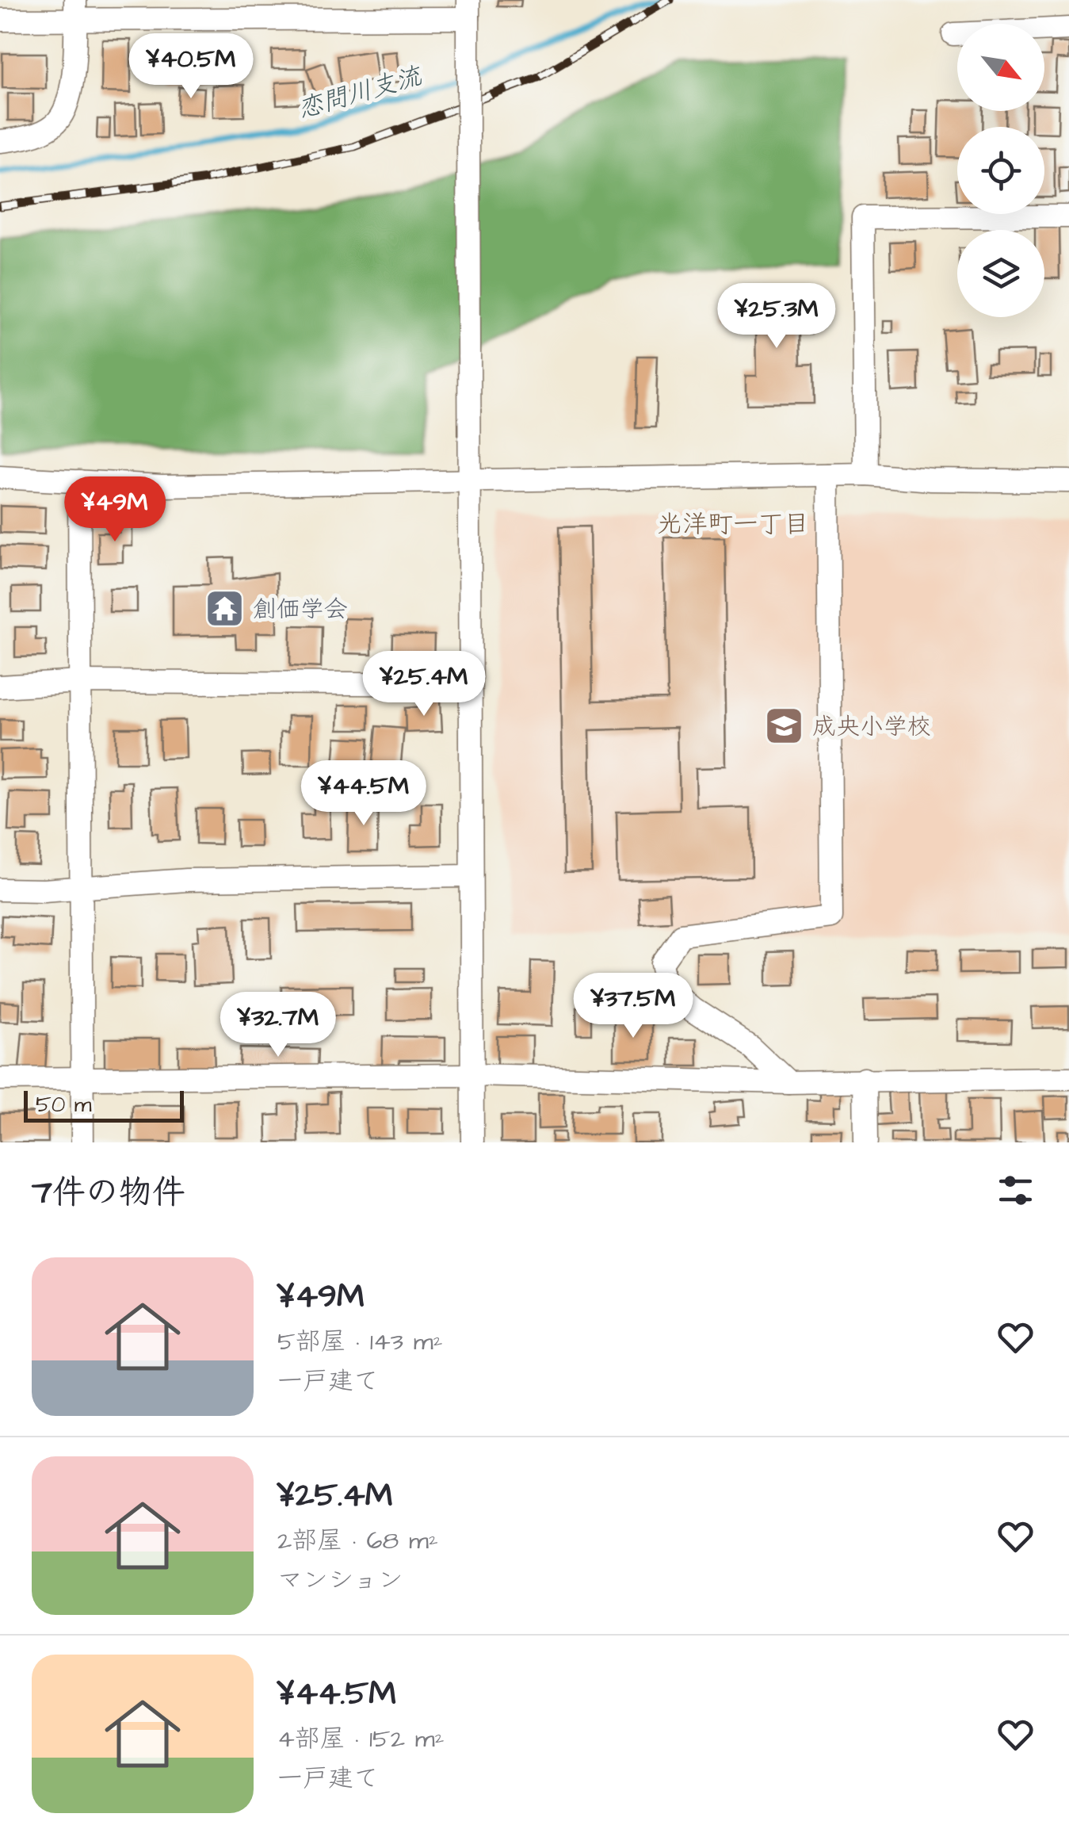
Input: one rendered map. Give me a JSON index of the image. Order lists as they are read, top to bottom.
{
  "districts": ["光洋町一丁目"],
  "water": ["恋問川支流"],
  "places": {
    "temple": ["創価学会"],
    "school or university": ["成央小学校"]
  },
  "scale_bar": "50 m",
  "north": "bottom right",
  "page": {
    "price": [
      "¥40.5M",
      "¥25.3M",
      "¥49M",
      "¥25.4M",
      "¥44.5M",
      "¥37.5M",
      "¥32.7M"
    ],
    "scale": "50 m",
    "heading": "7件の物件",
    "list": [
      {
        "name": "¥49M",
        "note": "5部屋 · 143 m² · 一戸建て"
      },
      {
        "name": "¥25.4M",
        "note": "2部屋 · 68 m² · マンション"
      },
      {
        "name": "¥44.5M",
        "note": "4部屋 · 152 m² · 一戸建て"
      }
    ]
  }
}
